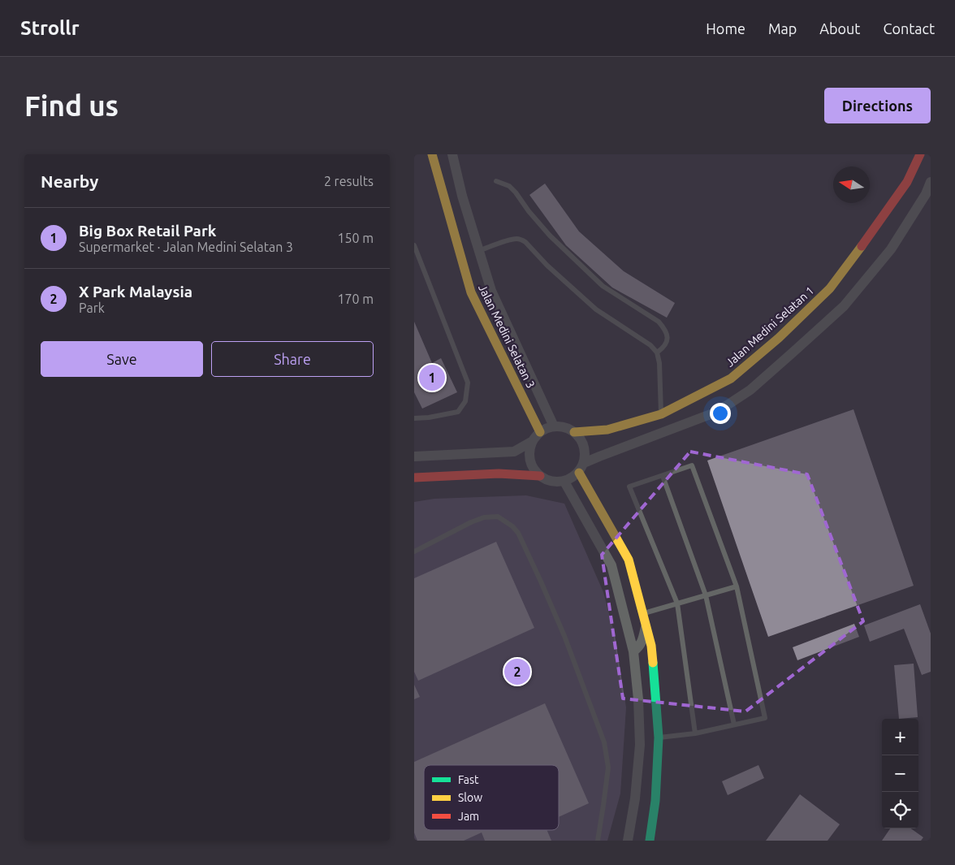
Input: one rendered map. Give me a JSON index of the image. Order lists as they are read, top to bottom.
{
  "streets": {
    "street": ["Jalan Medini Selatan 1", "Jalan Medini Selatan 3"]
  },
  "crossings": [
    ["Jalan Medini Selatan 1", "Jalan Medini Selatan 3"]
  ],
  "legend": ["Fast", "Slow", "Jam"],
  "north": "left",
  "page": {
    "header": "Strollr",
    "nav": [
      "Home",
      "Map",
      "About",
      "Contact"
    ],
    "buttons": [
      "Directions",
      ["Save", "Share"]
    ],
    "title": "Find us",
    "heading": ["Nearby", "2 results"],
    "list": [
      {
        "mark": "1",
        "name": "Big Box Retail Park",
        "note": "Supermarket · Jalan Medini Selatan 3",
        "value": "150 m"
      },
      {
        "mark": "2",
        "name": "X Park Malaysia",
        "note": "Park",
        "value": "170 m"
      }
    ],
    "pins": ["1", "2"],
    "map_buttons": ["+", "−"]
  }
}
